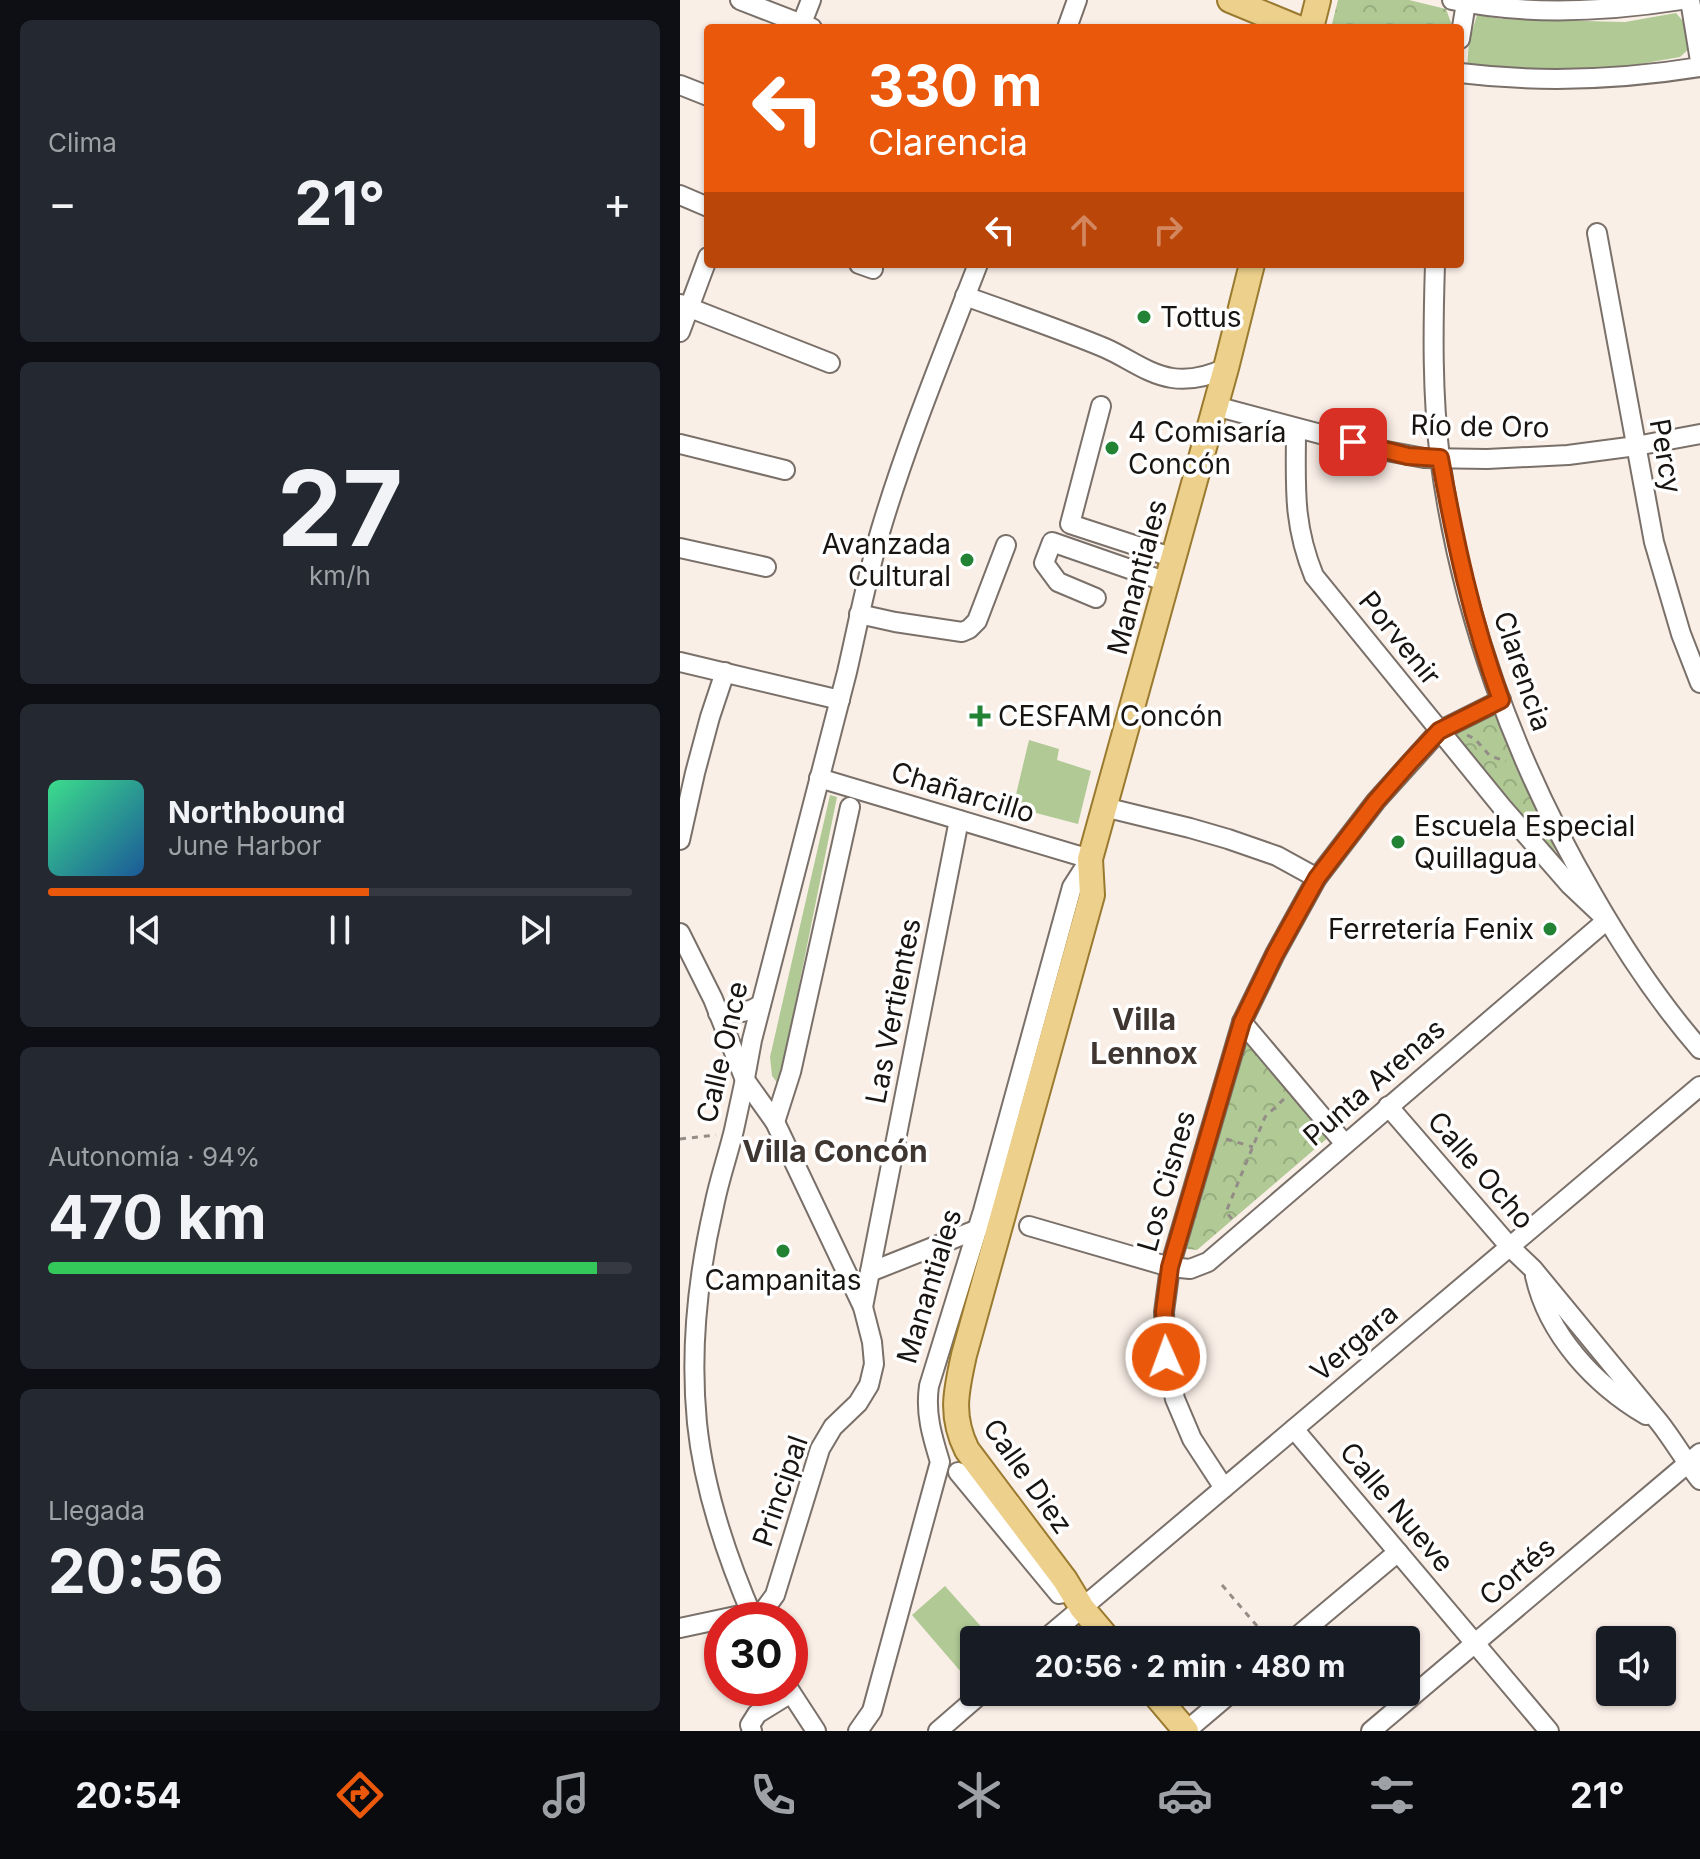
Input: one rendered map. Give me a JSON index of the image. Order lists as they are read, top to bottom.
{
  "streets": {
    "main road": ["Manantiales", "Calle Diez"],
    "street": [
      "Río de Oro",
      "Percy",
      "Porvenir",
      "Clarencia",
      "Chañarcillo",
      "Las Vertientes",
      "Calle Once",
      "Punta Arenas",
      "Calle Ocho",
      "Los Cisnes",
      "Vergara",
      "Principal",
      "Calle Nueve",
      "Cortés"
    ]
  },
  "crossings": [
    ["Río de Oro", "Percy"],
    ["Río de Oro", "Manantiales"],
    ["Río de Oro", "Porvenir"],
    ["Río de Oro", "Clarencia"],
    ["Manantiales", "Chañarcillo"],
    ["Manantiales", "Calle Diez"],
    ["Porvenir", "Clarencia"],
    ["Porvenir", "Punta Arenas"],
    ["Porvenir", "Los Cisnes"],
    ["Clarencia", "Punta Arenas"],
    ["Clarencia", "Los Cisnes"],
    ["Chañarcillo", "Las Vertientes"],
    ["Chañarcillo", "Calle Once"],
    ["Las Vertientes", "Principal"],
    ["Calle Once", "Principal"],
    ["Punta Arenas", "Calle Ocho"],
    ["Punta Arenas", "Los Cisnes"],
    ["Calle Ocho", "Vergara"],
    ["Calle Ocho", "Cortés"],
    ["Los Cisnes", "Vergara"],
    ["Vergara", "Calle Diez"],
    ["Vergara", "Calle Nueve"],
    ["Calle Nueve", "Cortés"]
  ],
  "districts": ["Villa Lennox", "Villa Concón"],
  "places": {
    "other": [
      "Tottus",
      "4 Comisaría Concón",
      "Avanzada Cultural",
      "Escuela Especial Quillagua",
      "Ferretería Fenix",
      "Campanitas"
    ],
    "health": ["CESFAM Concón"]
  },
  "page": {
    "tile": [
      "Clima",
      ["27", "km/h"],
      ["Autonomía · 94%", "470 km"],
      ["Llegada", "20:56"]
    ],
    "turn": ["330 m", "Clarencia"],
    "heat": ["−", "21°", "+"],
    "song": ["Northbound", "June Harbor"],
    "limit": "30",
    "trip": "20:56 · 2 min · 480 m",
    "tabs": ["20:54", "21°"]
  }
}
